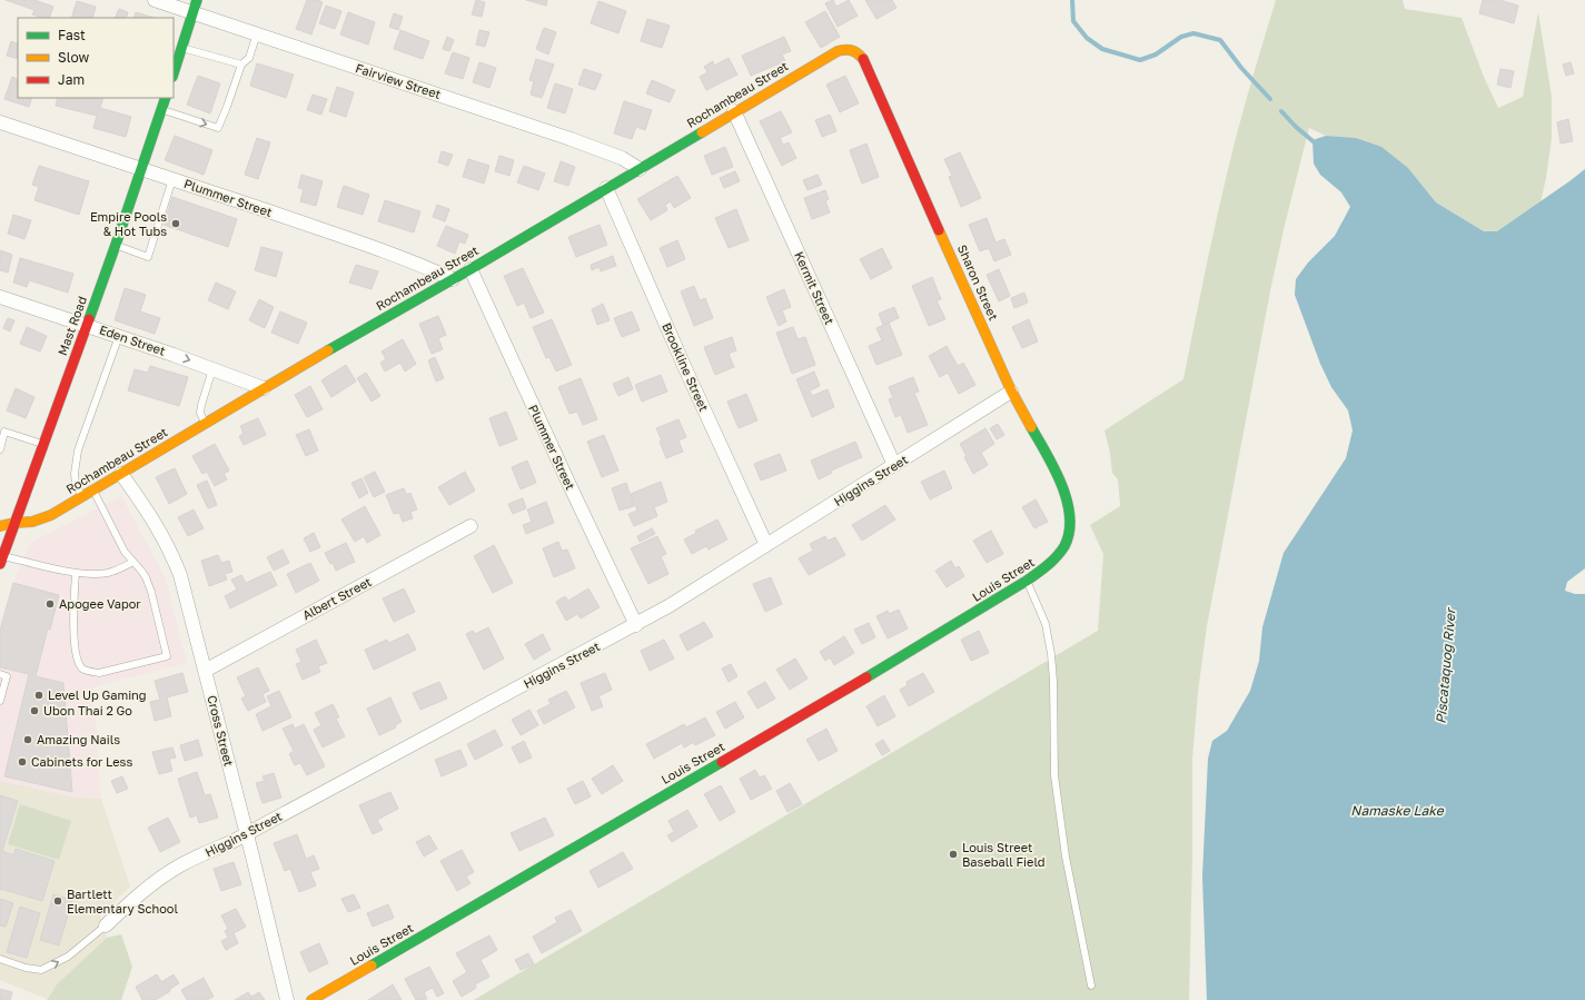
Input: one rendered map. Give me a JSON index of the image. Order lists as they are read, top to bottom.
{
  "streets": {
    "street": [
      "Fairview Street",
      "Rochambeau Street",
      "Plummer Street",
      "Sharon Street",
      "Kermit Street",
      "Mast Road",
      "Eden Street",
      "Brookline Street",
      "Higgins Street",
      "Louis Street",
      "Albert Street",
      "Cross Street"
    ]
  },
  "crossings": [
    ["Fairview Street", "Rochambeau Street"],
    ["Rochambeau Street", "Plummer Street"],
    ["Rochambeau Street", "Sharon Street"],
    ["Rochambeau Street", "Kermit Street"],
    ["Rochambeau Street", "Mast Road"],
    ["Rochambeau Street", "Eden Street"],
    ["Rochambeau Street", "Brookline Street"],
    ["Rochambeau Street", "Cross Street"],
    ["Plummer Street", "Mast Road"],
    ["Plummer Street", "Higgins Street"],
    ["Sharon Street", "Higgins Street"],
    ["Sharon Street", "Louis Street"],
    ["Kermit Street", "Higgins Street"],
    ["Mast Road", "Eden Street"],
    ["Brookline Street", "Higgins Street"],
    ["Higgins Street", "Cross Street"],
    ["Albert Street", "Cross Street"]
  ],
  "one_way": ["Eden Street"],
  "water": ["Piscataquog River", "Namaske Lake"],
  "places": [
    "Empire Pools & Hot Tubs",
    "Apogee Vapor",
    "Level Up Gaming",
    "Ubon Thai 2 Go",
    "Amazing Nails",
    "Cabinets for Less",
    "Louis Street Baseball Field",
    "Bartlett Elementary School"
  ],
  "legend": ["Fast", "Slow", "Jam"]
}
